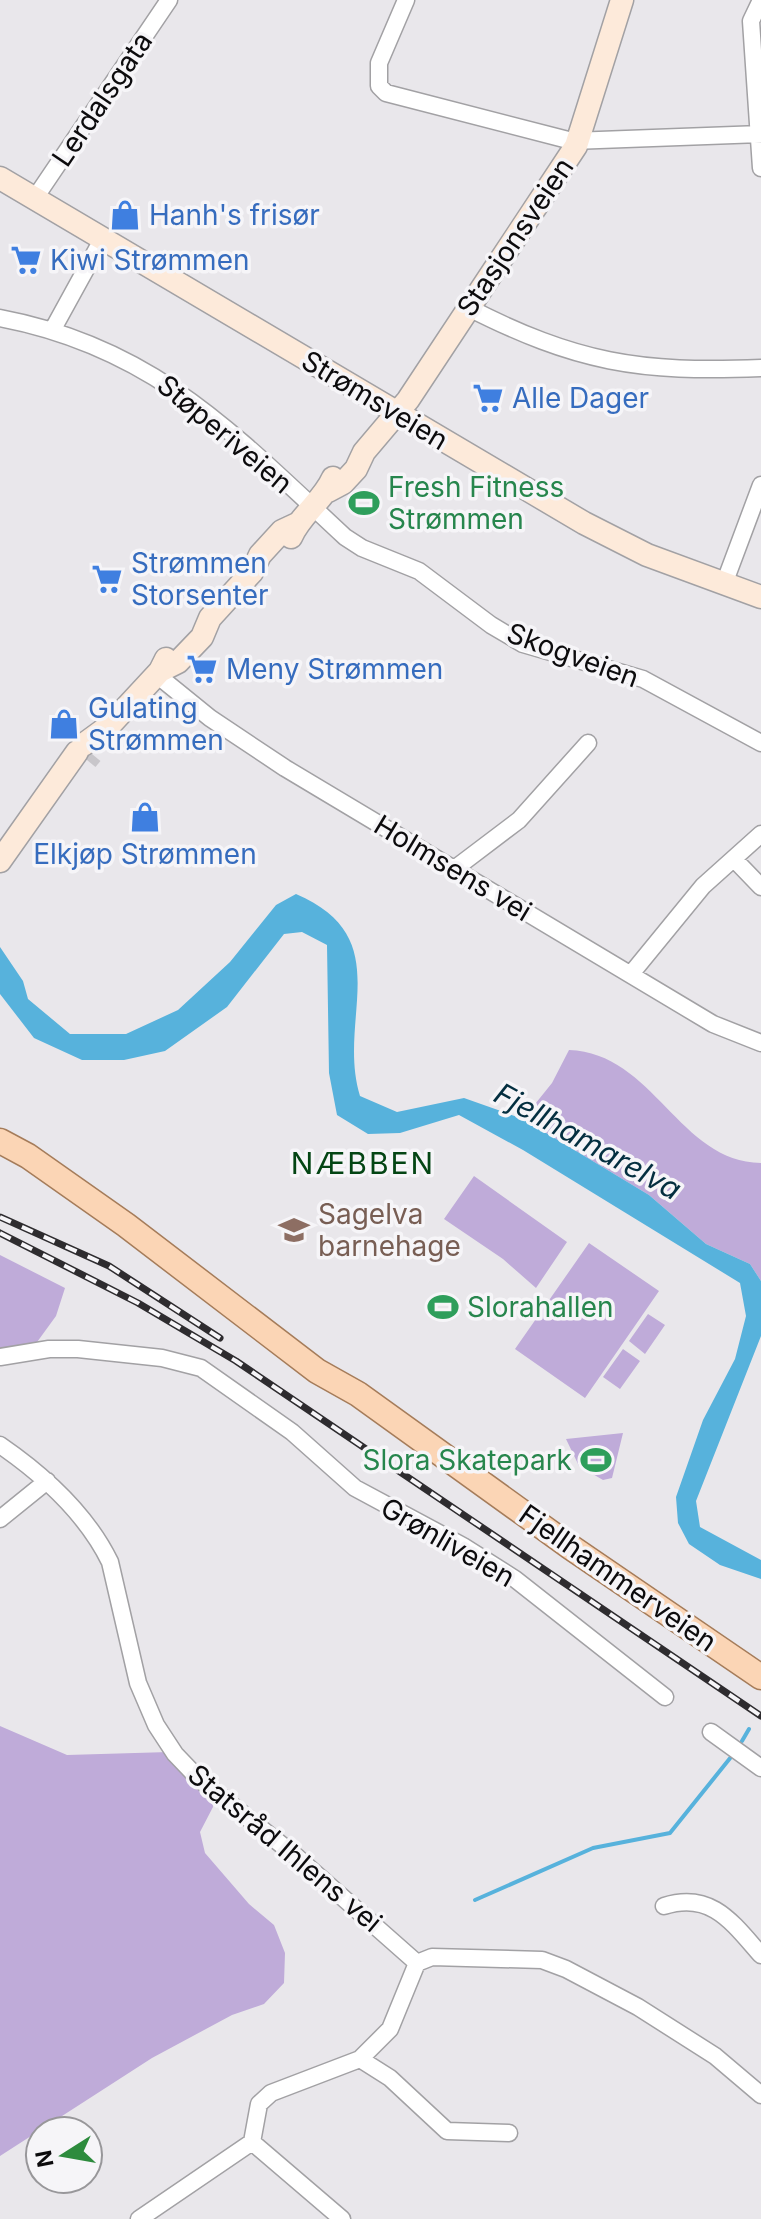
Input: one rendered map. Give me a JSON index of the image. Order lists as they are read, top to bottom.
{
  "streets": {
    "main road": ["Stasjonsveien", "Strømsveien", "Fjellhammerveien"],
    "street": [
      "Lerdalsgata",
      "Støperiveien",
      "Skogveien",
      "Holmsens vei",
      "Grønliveien",
      "Statsråd Ihlens vei"
    ]
  },
  "crossings": [
    ["Lerdalsgata", "Strømsveien"],
    ["Stasjonsveien", "Strømsveien"],
    ["Stasjonsveien", "Støperiveien"],
    ["Stasjonsveien", "Skogveien"],
    ["Stasjonsveien", "Holmsens vei"],
    ["Støperiveien", "Skogveien"]
  ],
  "districts": ["NÆBBEN"],
  "water": ["Fjellhamarelva"],
  "places": {
    "shop": ["Hanh's frisør", "Gulating Strømmen", "Elkjøp Strømmen"],
    "supermarket": [
      "Kiwi Strømmen",
      "Alle Dager",
      "Strømmen Storsenter",
      "Meny Strømmen"
    ],
    "sports": ["Fresh Fitness Strømmen", "Slorahallen", "Slora Skatepark"],
    "school or university": ["Sagelva barnehage"]
  },
  "north": "left"
}
